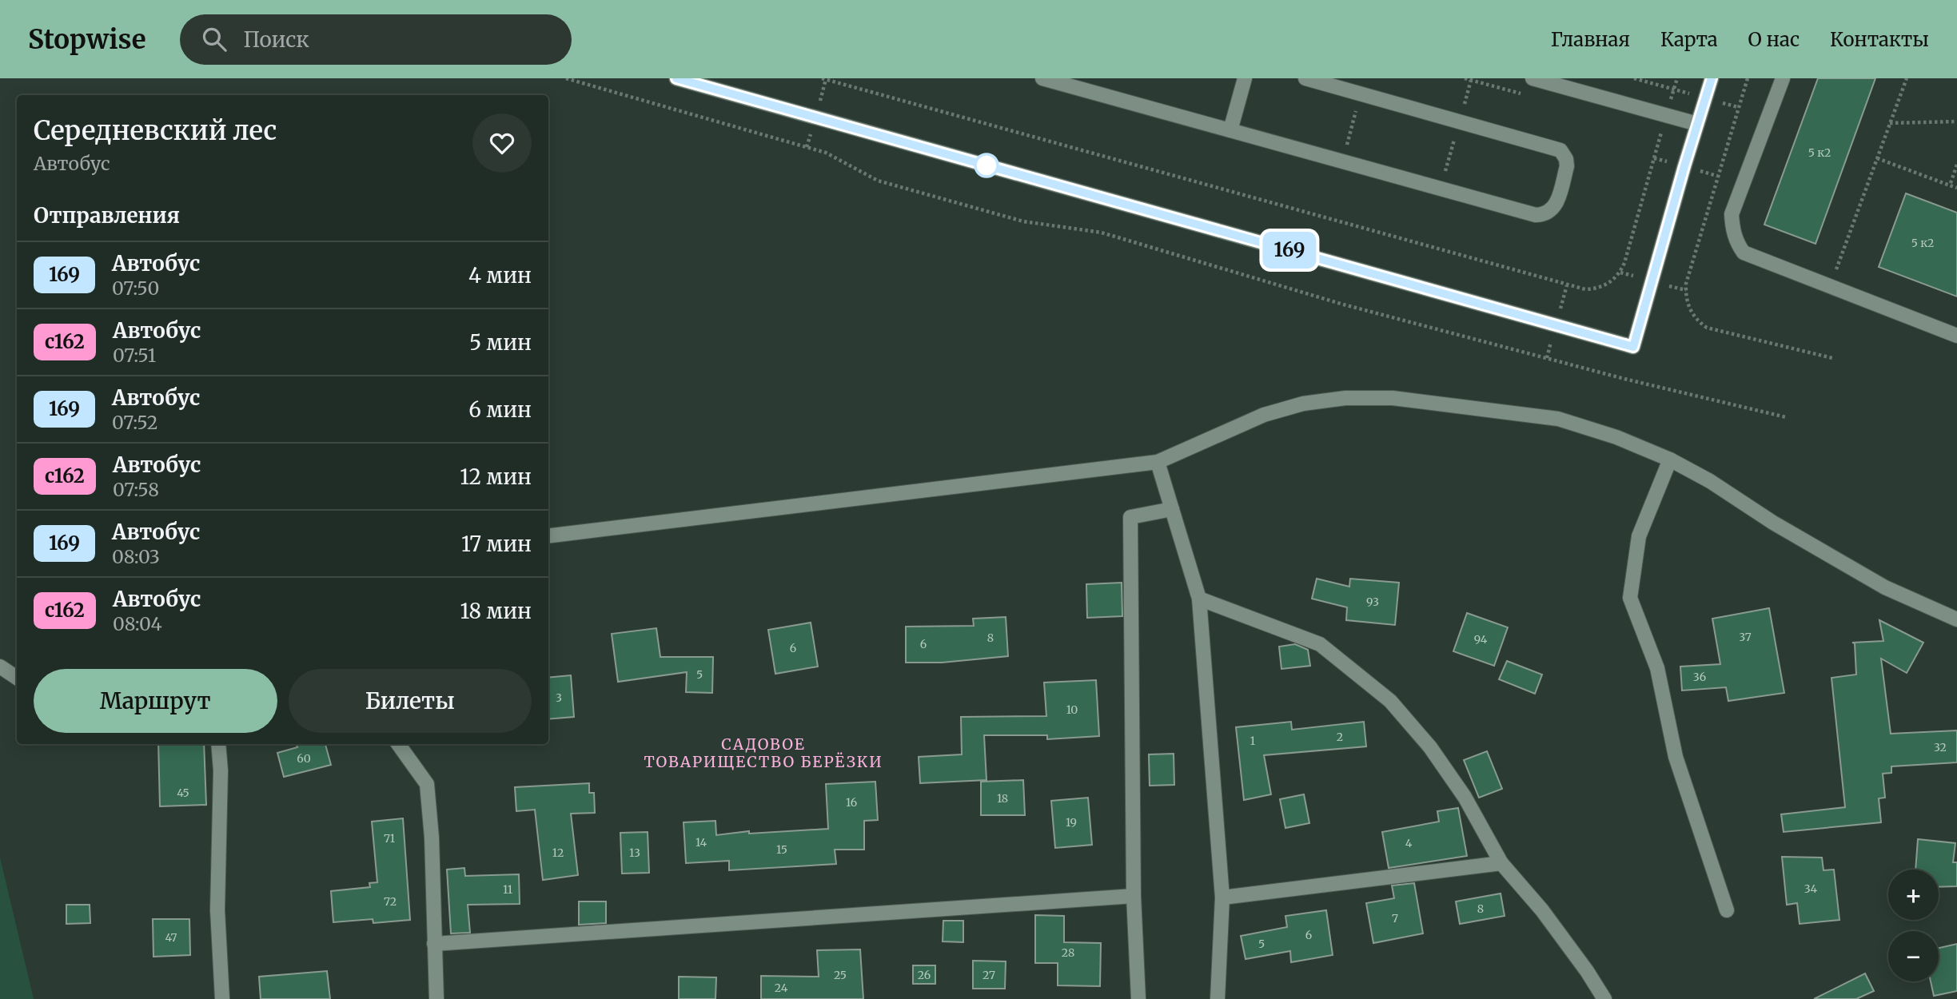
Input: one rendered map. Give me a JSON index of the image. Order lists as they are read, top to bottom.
{
  "districts": ["САДОВОЕ ТОВАРИЩЕСТВО БЕРЁЗКИ"],
  "lines": ["bus line 169"],
  "house_numbers": [
    "5 к2",
    "5 к2",
    "93",
    "37",
    "8",
    "94",
    "6",
    "6",
    "5",
    "36",
    "3",
    "10",
    "2",
    "1",
    "32",
    "60",
    "45",
    "18",
    "16",
    "19",
    "71",
    "14",
    "4",
    "15",
    "12",
    "13",
    "34",
    "11",
    "72",
    "8",
    "7",
    "6",
    "47",
    "5",
    "28",
    "25",
    "26",
    "27",
    "24"
  ],
  "page": {
    "header": "Stopwise",
    "search": "Поиск",
    "nav": [
      "Главная",
      "Карта",
      "О нас",
      "Контакты"
    ],
    "on_map": "169",
    "heading": [
      ["Середневский лес", "Автобус"],
      "Отправления"
    ],
    "list": [
      {
        "mark": "169",
        "name": "Автобус",
        "note": "07:50",
        "value": "4 мин"
      },
      {
        "mark": "с162",
        "name": "Автобус",
        "note": "07:51",
        "value": "5 мин"
      },
      {
        "mark": "169",
        "name": "Автобус",
        "note": "07:52",
        "value": "6 мин"
      },
      {
        "mark": "с162",
        "name": "Автобус",
        "note": "07:58",
        "value": "12 мин"
      },
      {
        "mark": "169",
        "name": "Автобус",
        "note": "08:03",
        "value": "17 мин"
      },
      {
        "mark": "с162",
        "name": "Автобус",
        "note": "08:04",
        "value": "18 мин"
      }
    ],
    "buttons": ["Маршрут", "Билеты"],
    "map_buttons": ["+", "−"]
  }
}
